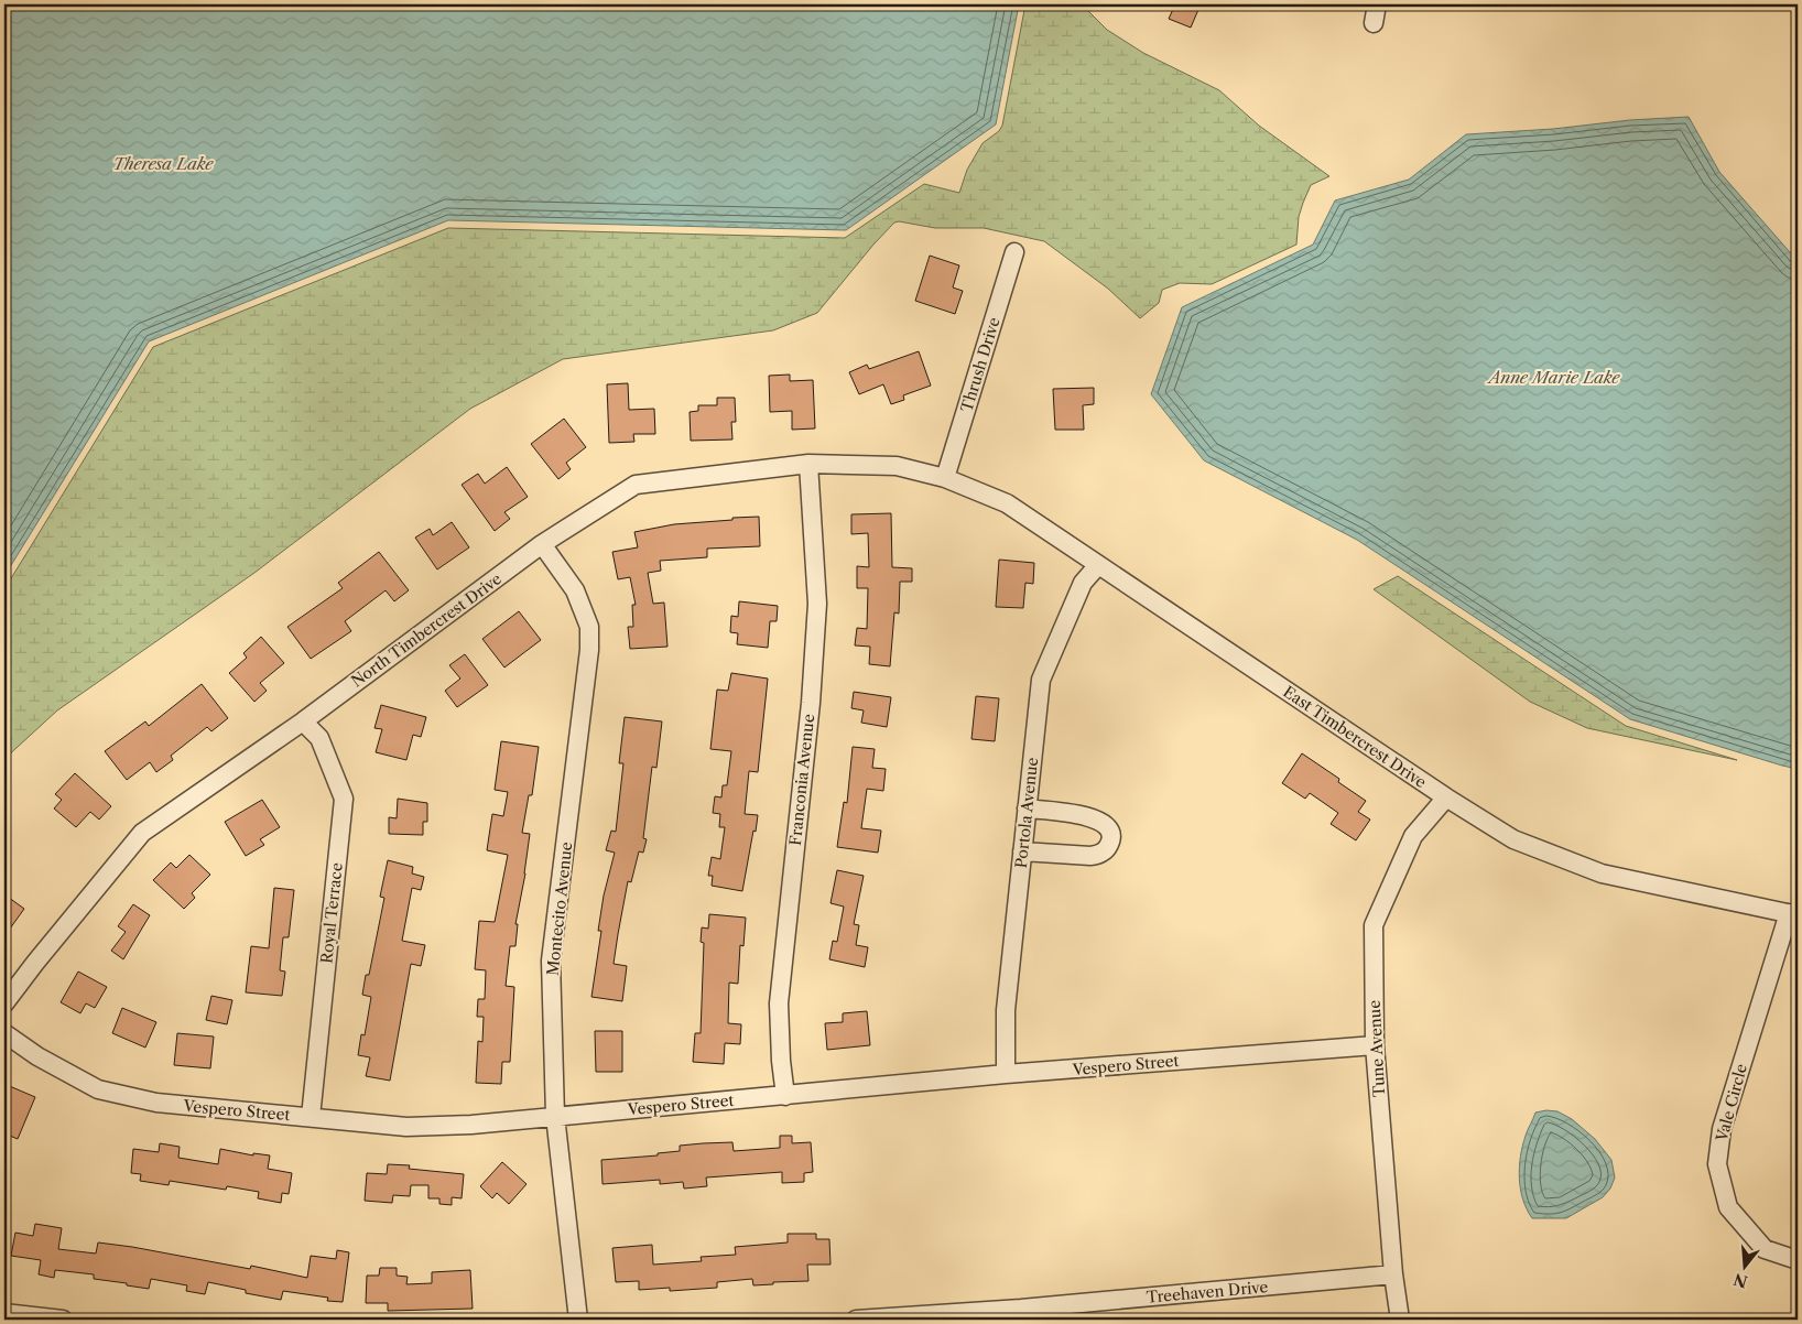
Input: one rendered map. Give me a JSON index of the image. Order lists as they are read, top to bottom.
{
  "streets": {
    "street": [
      "Thrush Drive",
      "North Timbercrest Drive",
      "East Timbercrest Drive",
      "Franconia Avenue",
      "Portola Avenue",
      "Montecito Avenue",
      "Royal Terrace",
      "Tune Avenue",
      "Vespero Street",
      "Vale Circle",
      "Treehaven Drive"
    ]
  },
  "crossings": [
    ["Thrush Drive", "North Timbercrest Drive"],
    ["Thrush Drive", "East Timbercrest Drive"],
    ["North Timbercrest Drive", "East Timbercrest Drive"],
    ["North Timbercrest Drive", "Franconia Avenue"],
    ["North Timbercrest Drive", "Montecito Avenue"],
    ["North Timbercrest Drive", "Royal Terrace"],
    ["East Timbercrest Drive", "Portola Avenue"],
    ["East Timbercrest Drive", "Tune Avenue"],
    ["East Timbercrest Drive", "Vale Circle"],
    ["Franconia Avenue", "Vespero Street"],
    ["Portola Avenue", "Vespero Street"],
    ["Montecito Avenue", "Vespero Street"],
    ["Royal Terrace", "Vespero Street"],
    ["Tune Avenue", "Vespero Street"],
    ["Tune Avenue", "Treehaven Drive"]
  ],
  "water": ["Theresa Lake", "Anne Marie Lake"],
  "north": "bottom"
}
